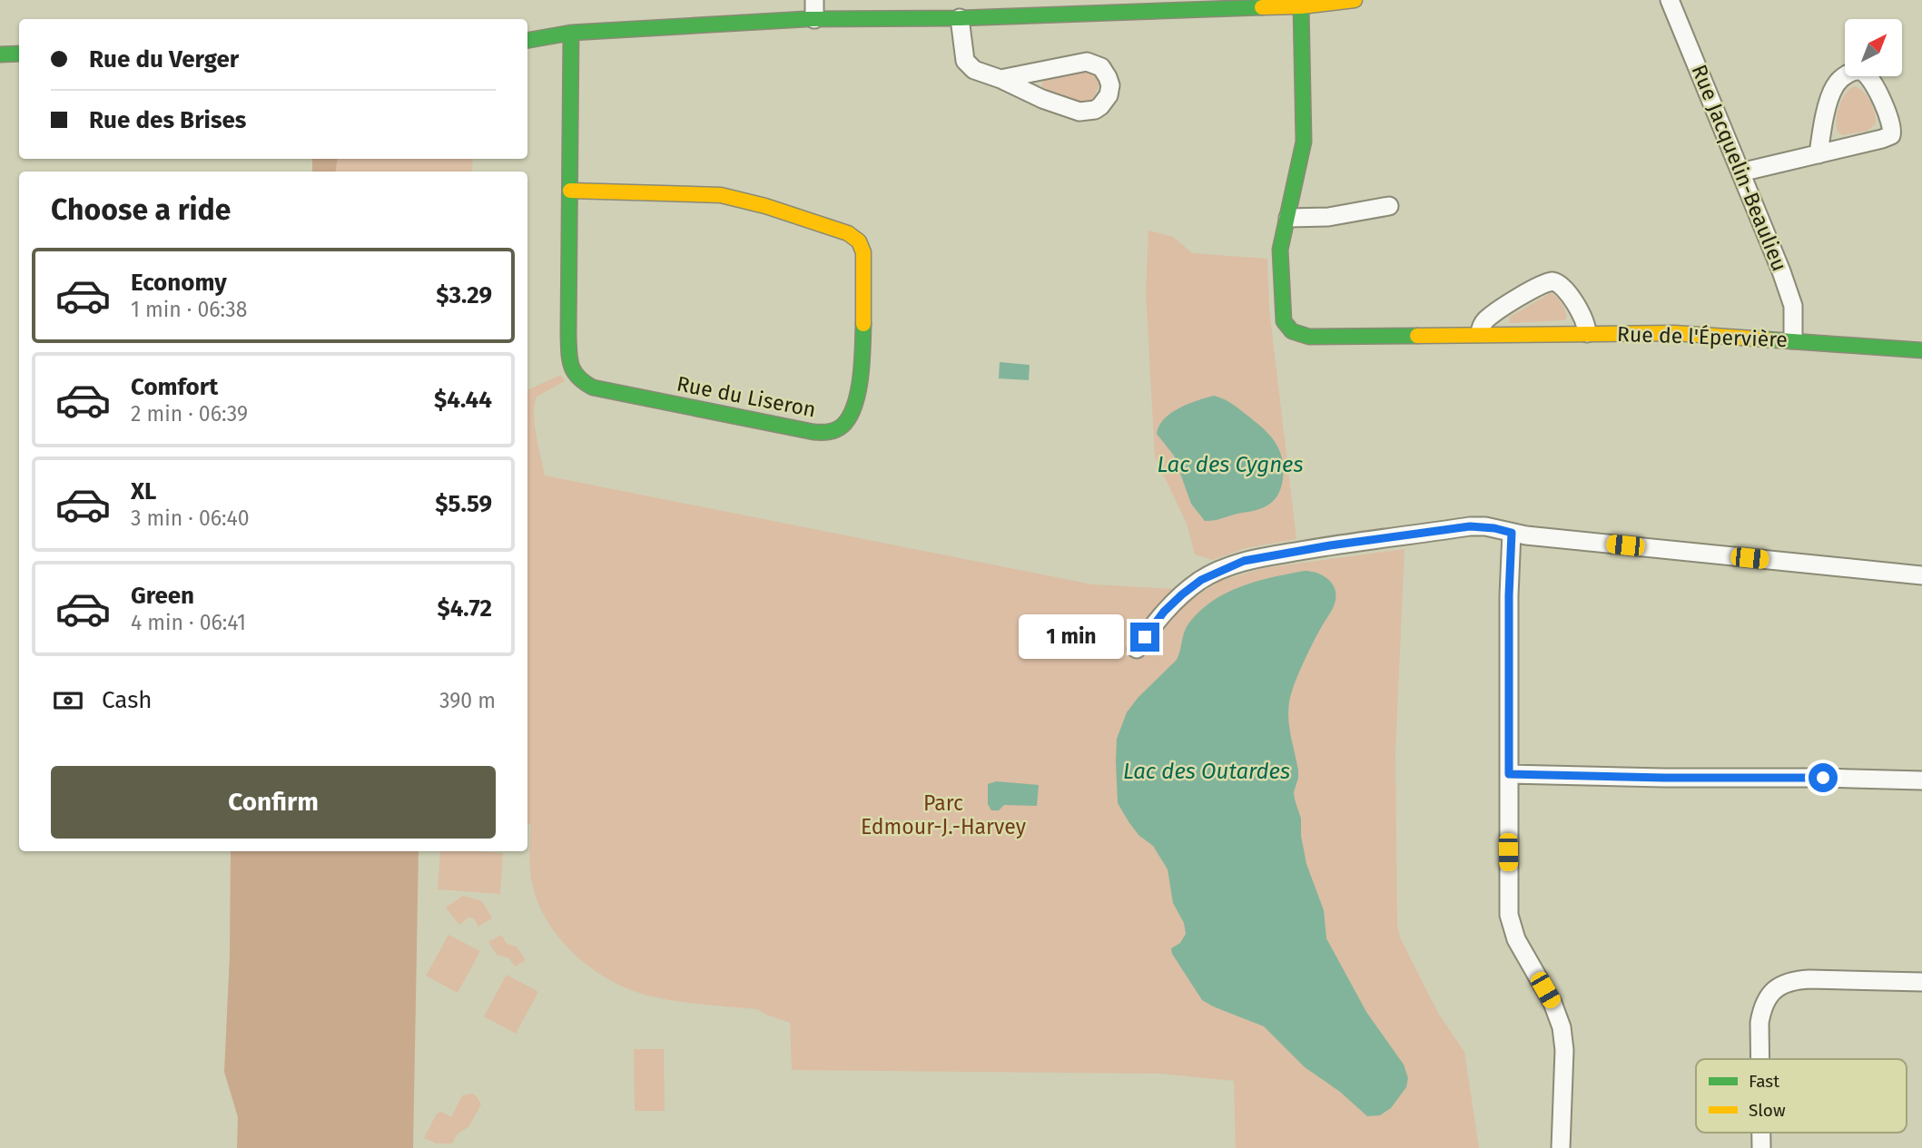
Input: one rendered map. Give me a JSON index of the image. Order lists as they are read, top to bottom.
{
  "streets": {
    "street": ["Rue Jacquelin-Beaulieu", "Rue de l'Épervière", "Rue du Liseron"]
  },
  "crossings": [
    ["Rue Jacquelin-Beaulieu", "Rue de l'Épervière"]
  ],
  "water": ["Lac des Cygnes", "Lac des Outardes"],
  "parks": ["Parc Edmour-J.-Harvey"],
  "legend": ["Fast", "Slow"],
  "north": "top right",
  "page": {
    "banner": ["Rue du Verger", "Rue des Brises"],
    "heading": "Choose a ride",
    "list": [
      {
        "name": "Economy",
        "note": "1 min · 06:38",
        "value": "$3.29"
      },
      {
        "name": "Comfort",
        "note": "2 min · 06:39",
        "value": "$4.44"
      },
      {
        "name": "XL",
        "note": "3 min · 06:40",
        "value": "$5.59"
      },
      {
        "name": "Green",
        "note": "4 min · 06:41",
        "value": "$4.72"
      }
    ],
    "bubble": "1 min",
    "pay": ["Cash", "390 m"],
    "buttons": "Confirm"
  }
}
